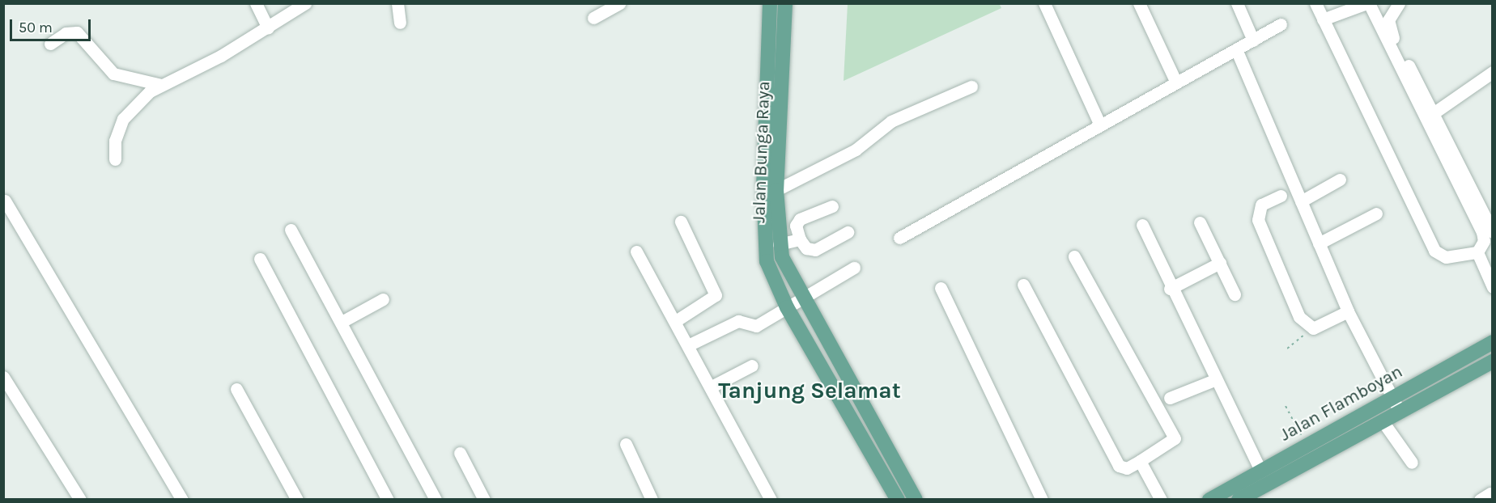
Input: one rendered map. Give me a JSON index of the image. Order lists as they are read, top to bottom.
{
  "streets": {
    "main road": ["Jalan Bunga Raya", "Jalan Flamboyan"]
  },
  "districts": ["Tanjung Selamat"],
  "scale_bar": "50 m"
}
